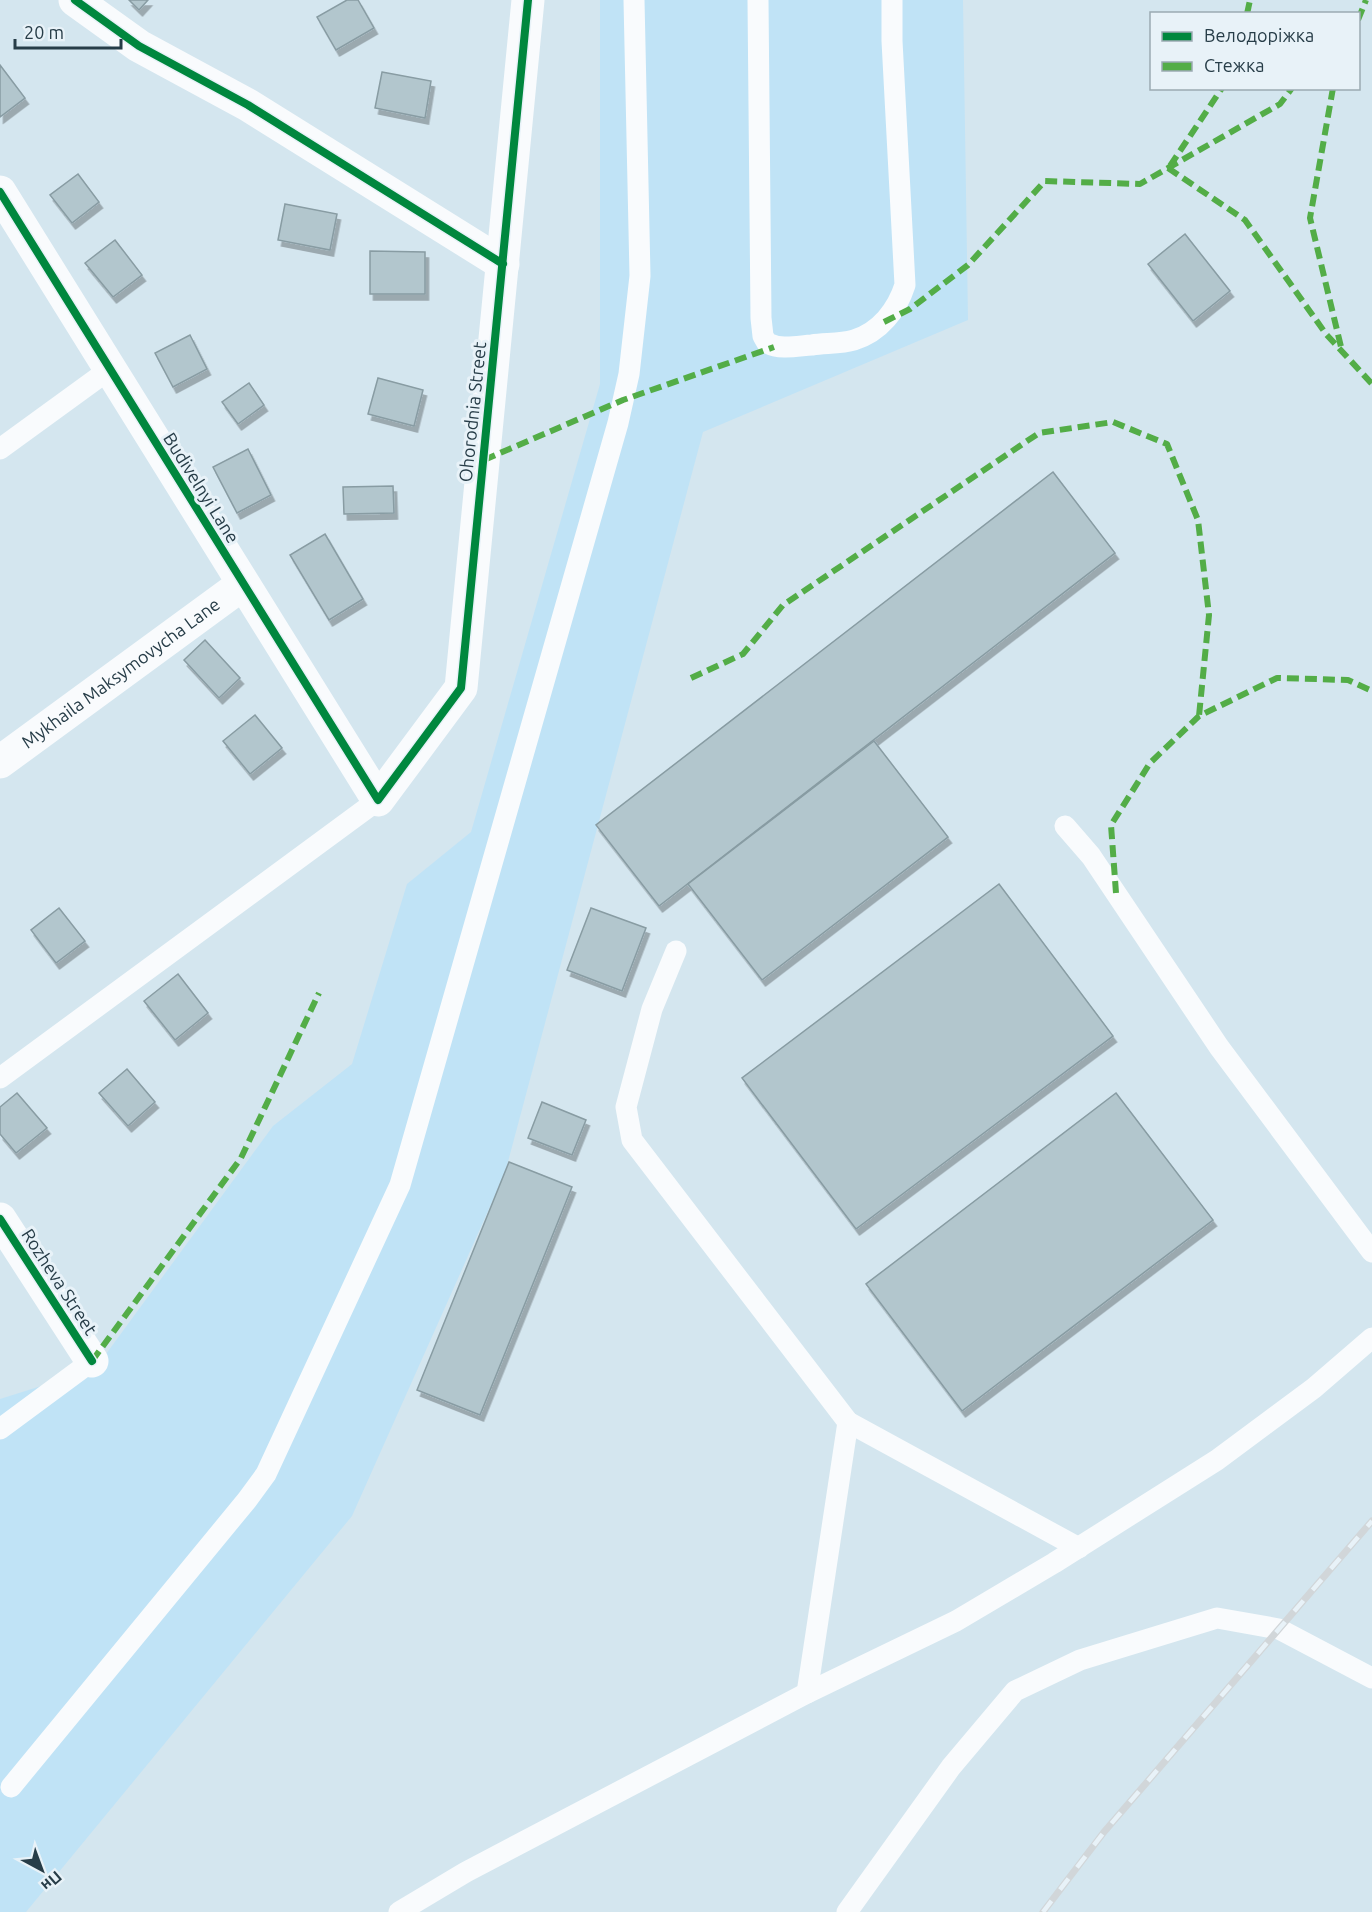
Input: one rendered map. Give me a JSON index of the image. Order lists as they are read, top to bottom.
{
  "streets": {
    "street": [
      "Ohorodnia Street",
      "Budivelnyi Lane",
      "Mykhaila Maksymovycha Lane",
      "Rozheva Street"
    ]
  },
  "crossings": [
    ["Ohorodnia Street", "Budivelnyi Lane"],
    ["Budivelnyi Lane", "Mykhaila Maksymovycha Lane"]
  ],
  "legend": ["Велодоріжка", "Стежка"],
  "scale_bar": "20 m",
  "north": "bottom right"
}
